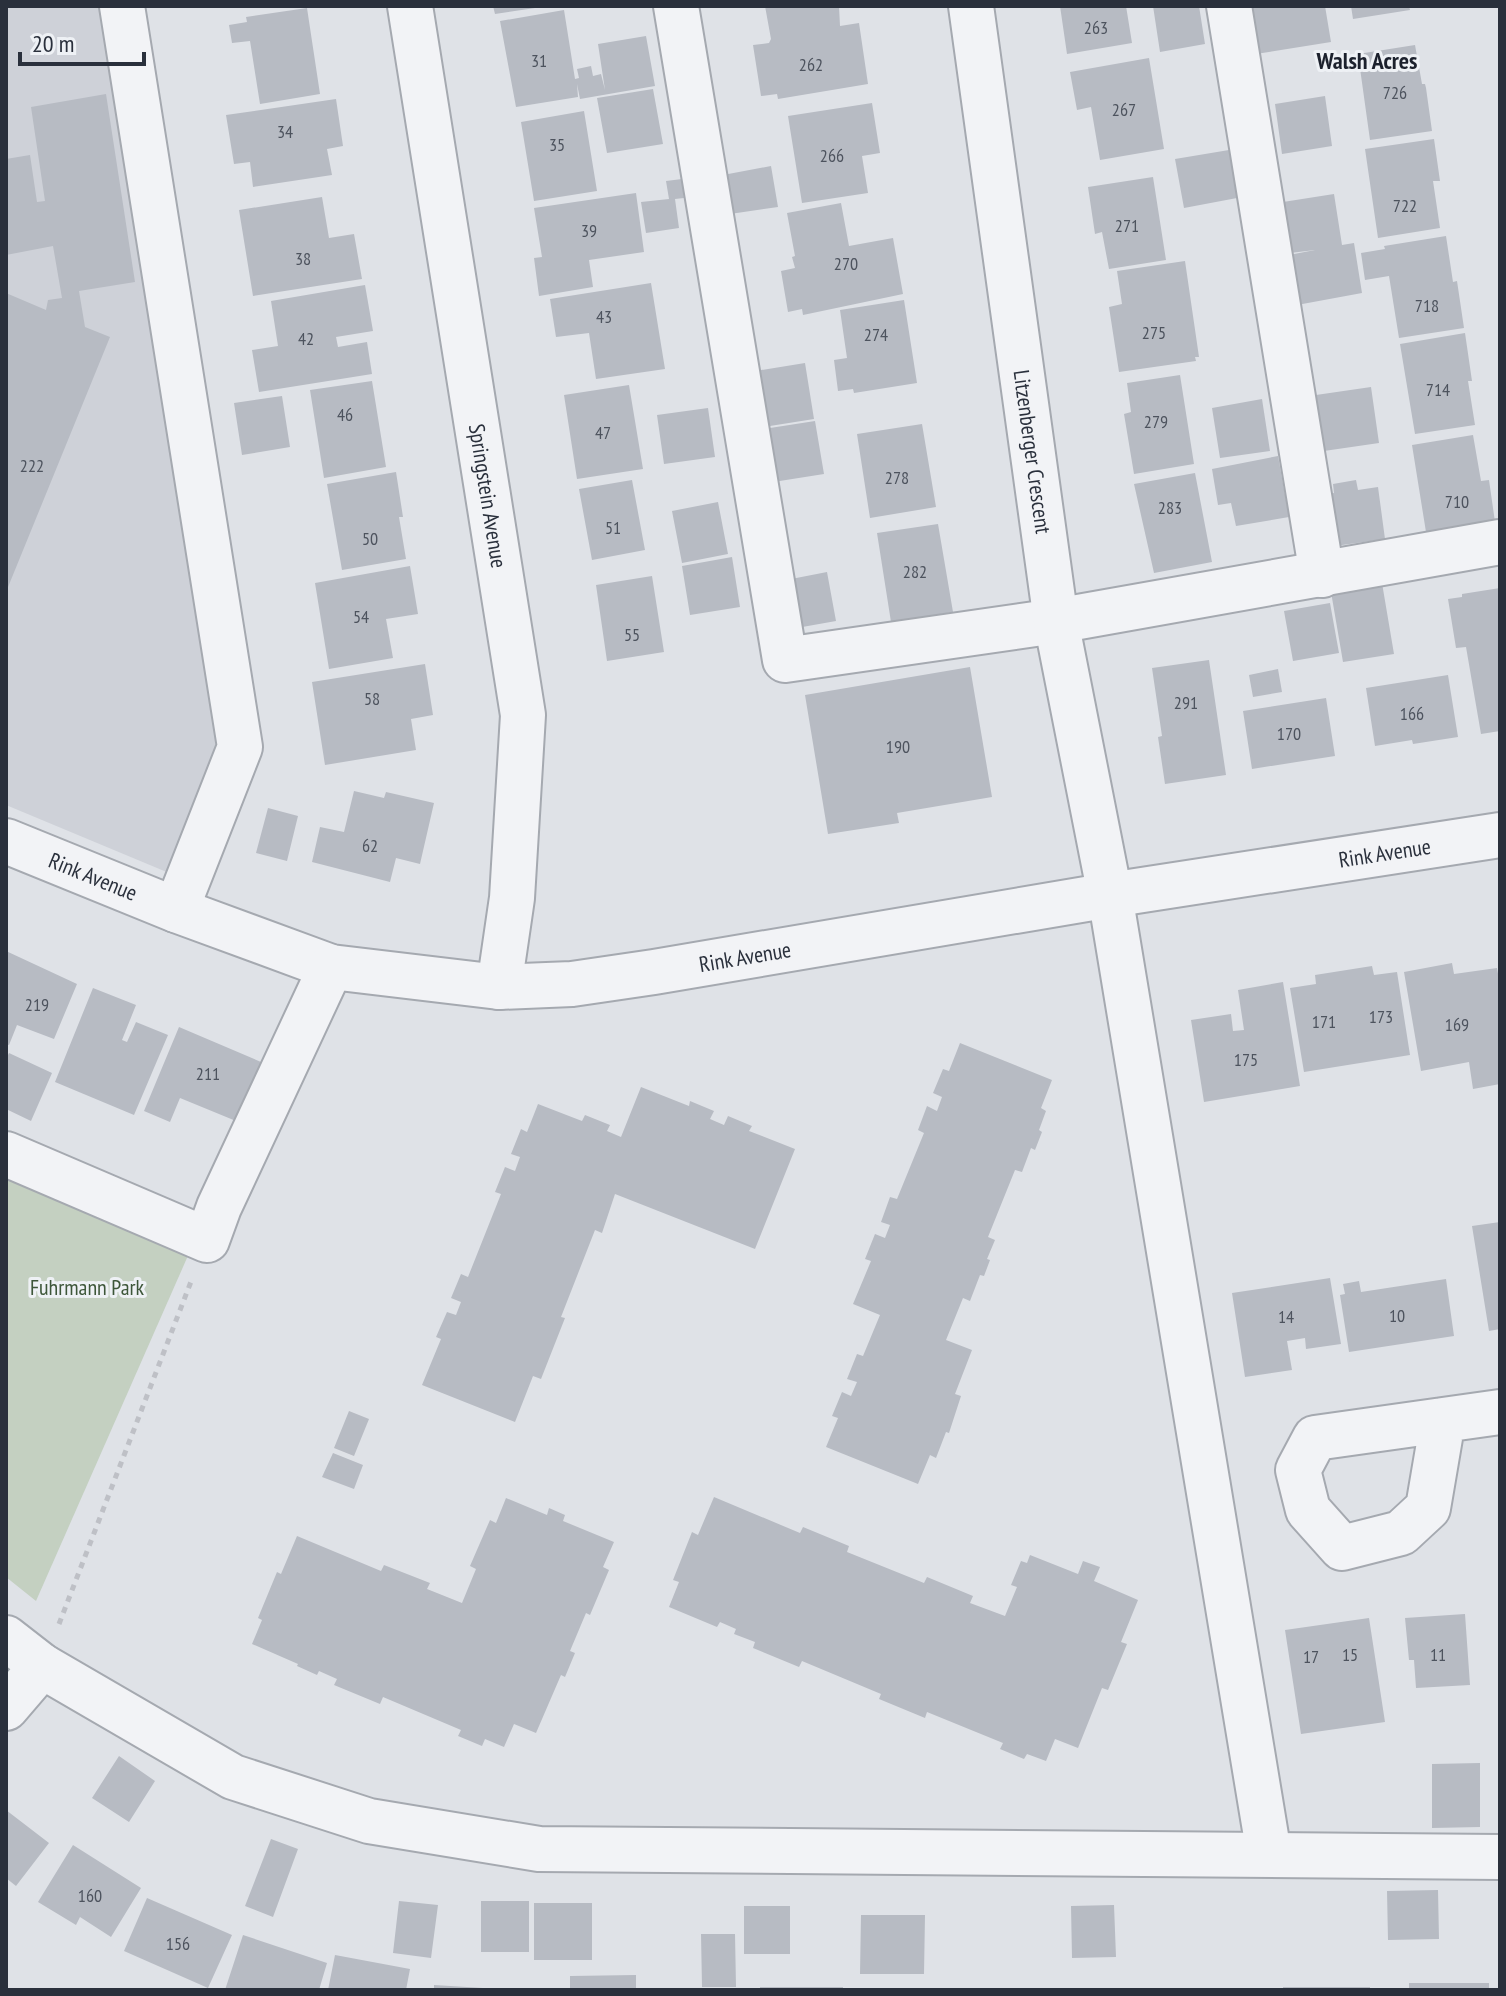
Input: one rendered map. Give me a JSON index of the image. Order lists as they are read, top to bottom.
{
  "streets": {
    "street": ["Litzenberger Crescent", "Springstein Avenue", "Rink Avenue"]
  },
  "crossings": [
    ["Litzenberger Crescent", "Rink Avenue"],
    ["Springstein Avenue", "Rink Avenue"]
  ],
  "districts": ["Walsh Acres"],
  "parks": ["Fuhrmann Park"],
  "house_numbers": [
    "263",
    "31",
    "262",
    "726",
    "267",
    "34",
    "35",
    "266",
    "722",
    "271",
    "39",
    "38",
    "270",
    "718",
    "43",
    "275",
    "274",
    "42",
    "714",
    "46",
    "279",
    "47",
    "222",
    "278",
    "710",
    "283",
    "51",
    "50",
    "282",
    "54",
    "55",
    "58",
    "291",
    "166",
    "170",
    "190",
    "62",
    "219",
    "173",
    "171",
    "169",
    "175",
    "211",
    "10",
    "14",
    "15",
    "11",
    "17",
    "160",
    "156"
  ],
  "scale_bar": "20 m"
}
